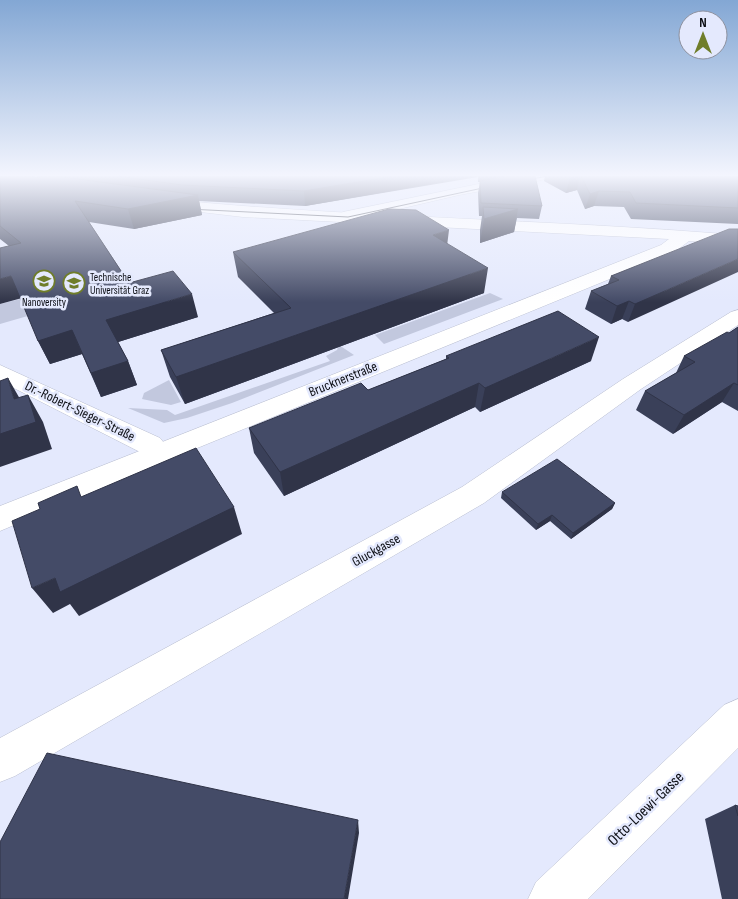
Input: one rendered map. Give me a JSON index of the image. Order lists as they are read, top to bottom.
{
  "streets": {
    "main road": [
      "Brucknerstraße",
      "Dr.-Robert-Sieger-Straße",
      "Gluckgasse",
      "Otto-Loewi-Gasse"
    ]
  },
  "crossings": [
    ["Brucknerstraße", "Dr.-Robert-Sieger-Straße"]
  ],
  "places": {
    "school or university": ["Nanoversity", "Technische Universität Graz"]
  },
  "north": "top"
}
